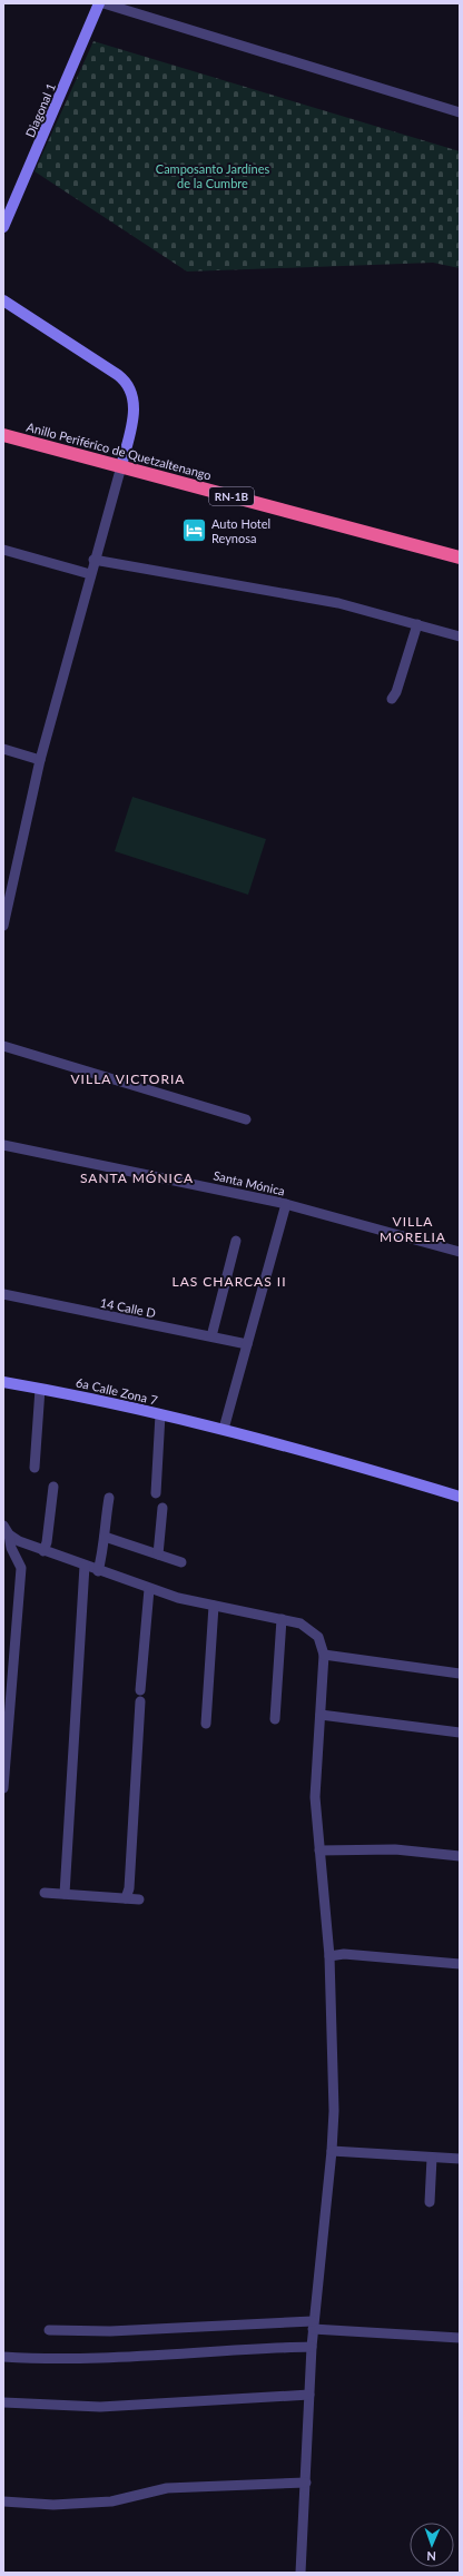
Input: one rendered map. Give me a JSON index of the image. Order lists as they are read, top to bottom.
{
  "streets": {
    "highway": ["Anillo Periférico de Quetzaltenango", "RN-1B"],
    "street": [
      "Diagonal 1",
      "Santa Mónica",
      "14 Calle D",
      "6a Calle Zona 7"
    ]
  },
  "districts": [
    "VILLA VICTORIA",
    "SANTA MÓNICA",
    "VILLA MORELIA",
    "LAS CHARCAS II"
  ],
  "parks": ["Camposanto Jardínes de la Cumbre"],
  "places": {
    "hotel": ["Auto Hotel Reynosa"]
  },
  "north": "bottom"
}
